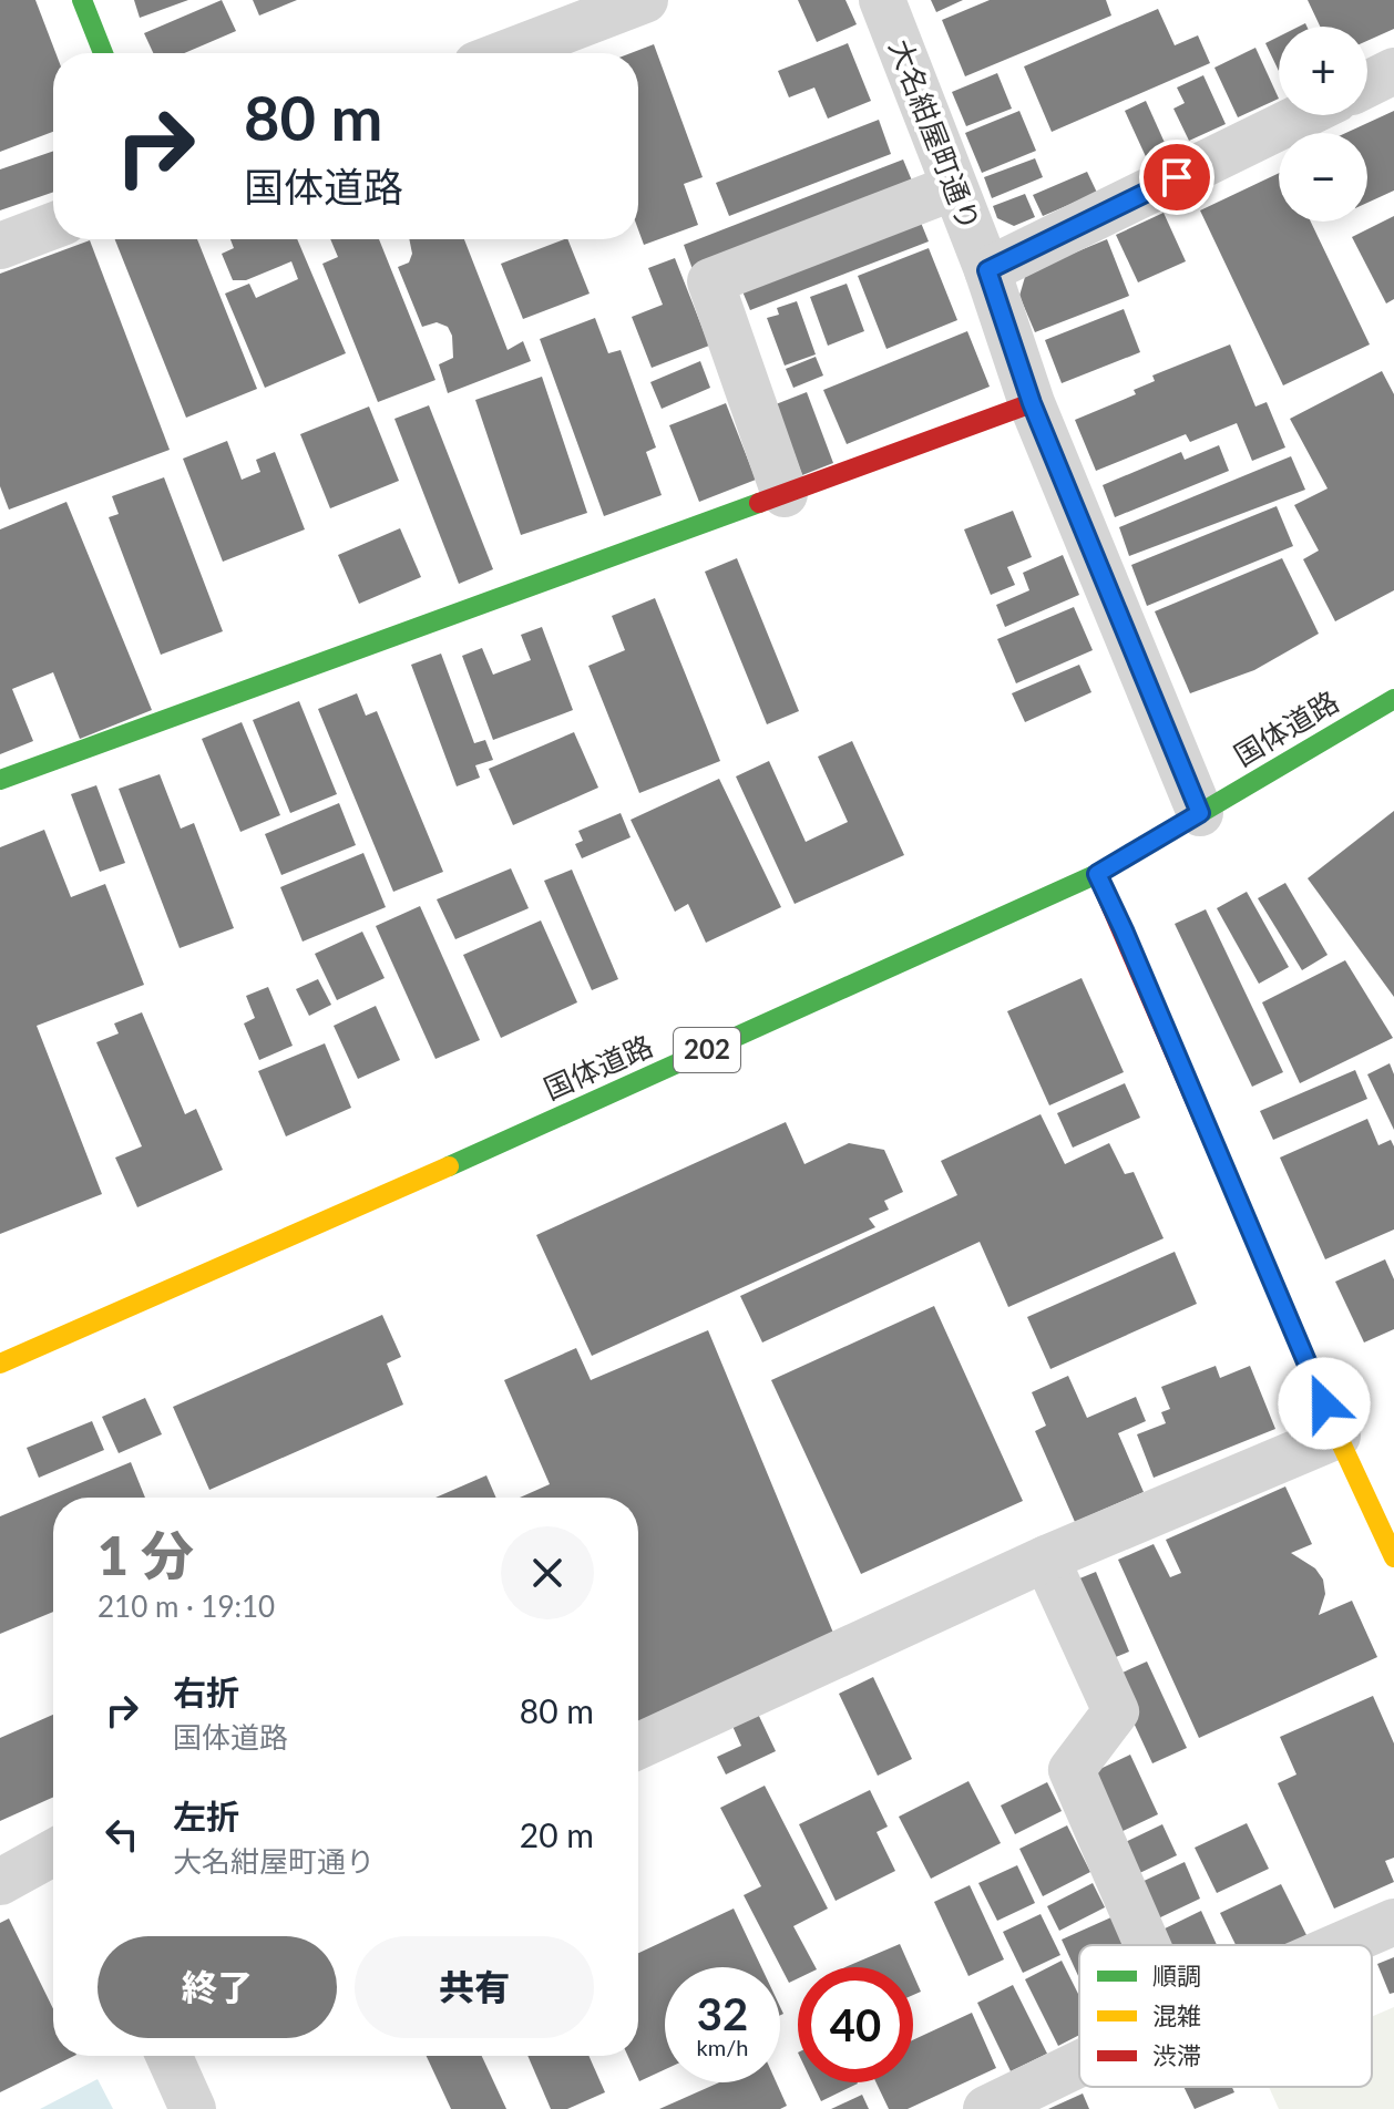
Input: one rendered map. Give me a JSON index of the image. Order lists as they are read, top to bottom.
{
  "streets": {
    "main road": ["国体道路", "202"],
    "street": ["大名紺屋町通り"]
  },
  "crossings": [
    ["大名紺屋町通り", "国体道路"]
  ],
  "legend": ["順調", "混雑", "渋滞"],
  "page": {
    "map_buttons": ["+", "−"],
    "turn": ["80 m", "国体道路"],
    "heading": ["1 分", "210 m · 19:10"],
    "list": [
      {
        "name": "右折",
        "note": "国体道路",
        "value": "80 m"
      },
      {
        "name": "左折",
        "note": "大名紺屋町通り",
        "value": "20 m"
      }
    ],
    "buttons": ["終了", "共有"],
    "speed": "32 km/h",
    "limit": "40"
  }
}
